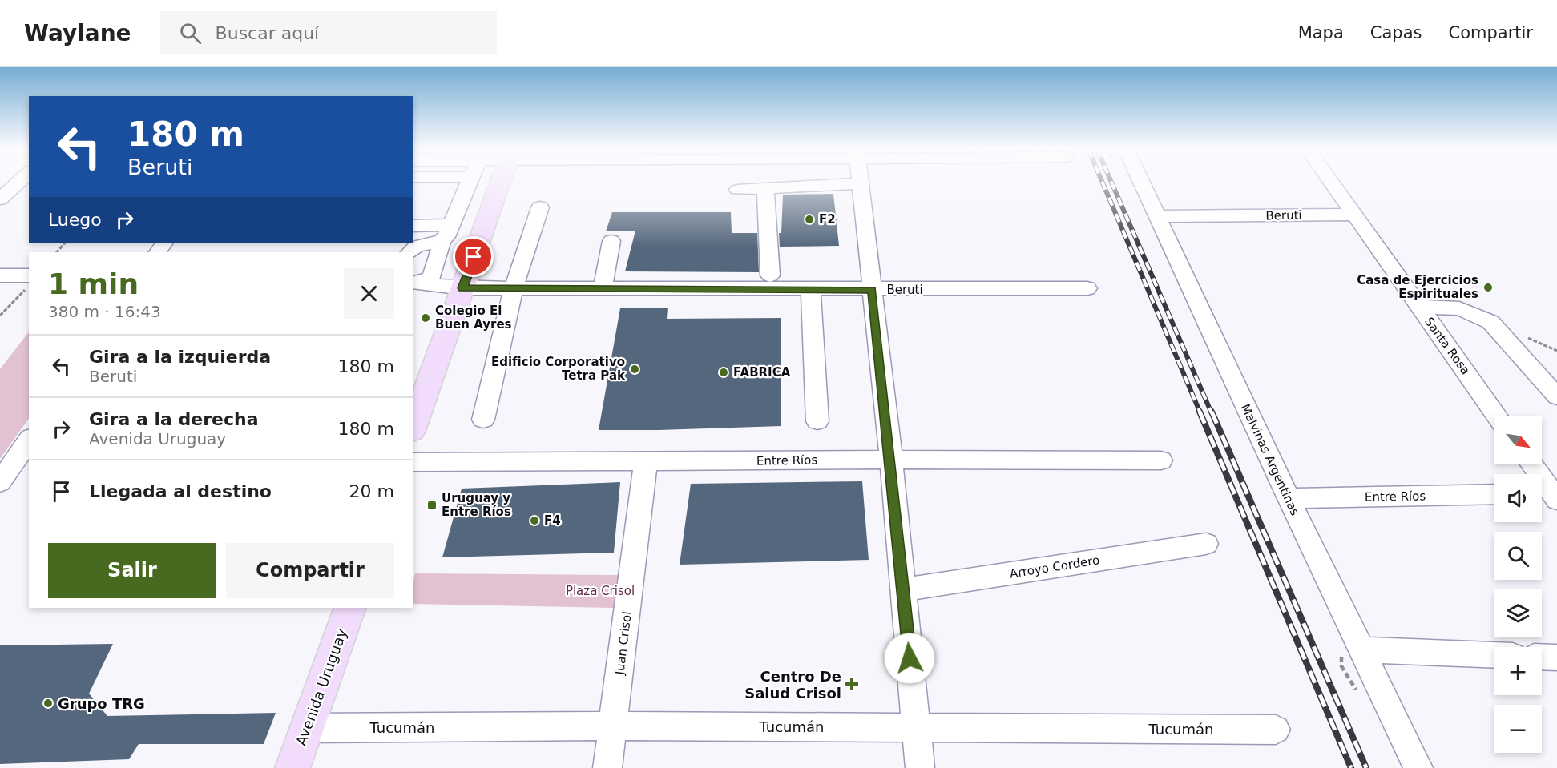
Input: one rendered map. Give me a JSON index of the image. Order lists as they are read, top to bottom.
{
  "streets": {
    "main road": ["Avenida Uruguay"],
    "street": [
      "Beruti",
      "Santa Rosa",
      "Malvinas Argentinas",
      "Entre Ríos",
      "Arroyo Cordero",
      "Juan Crisol",
      "Tucumán"
    ]
  },
  "crossings": [
    ["Beruti", "Santa Rosa"],
    ["Beruti", "Malvinas Argentinas"],
    ["Malvinas Argentinas", "Entre Ríos"],
    ["Entre Ríos", "Juan Crisol"],
    ["Juan Crisol", "Tucumán"],
    ["Avenida Uruguay", "Tucumán"]
  ],
  "parks": ["Plaza Crisol"],
  "places": {
    "other": [
      "F2",
      "Casa de Ejercicios Espirituales",
      "Colegio El Buen Ayres",
      "Edificio Corporativo Tetra Pak",
      "FABRICA",
      "F4",
      "Grupo TRG"
    ],
    "transit": ["Uruguay y Entre Ríos"],
    "health": ["Centro De Salud Crisol"]
  },
  "north": "bottom right",
  "page": {
    "header": "Waylane",
    "search": "Buscar aquí",
    "nav": ["Mapa", "Capas", "Compartir"],
    "turn": ["180 m", "Beruti"],
    "then": "Luego",
    "heading": ["1 min", "380 m · 16:43"],
    "list": [
      {
        "name": "Gira a la izquierda",
        "note": "Beruti",
        "value": "180 m"
      },
      {
        "name": "Gira a la derecha",
        "note": "Avenida Uruguay",
        "value": "180 m"
      },
      {
        "name": "Llegada al destino",
        "value": "20 m"
      }
    ],
    "map_buttons": ["+", "−"],
    "buttons": ["Salir", "Compartir"]
  }
}
